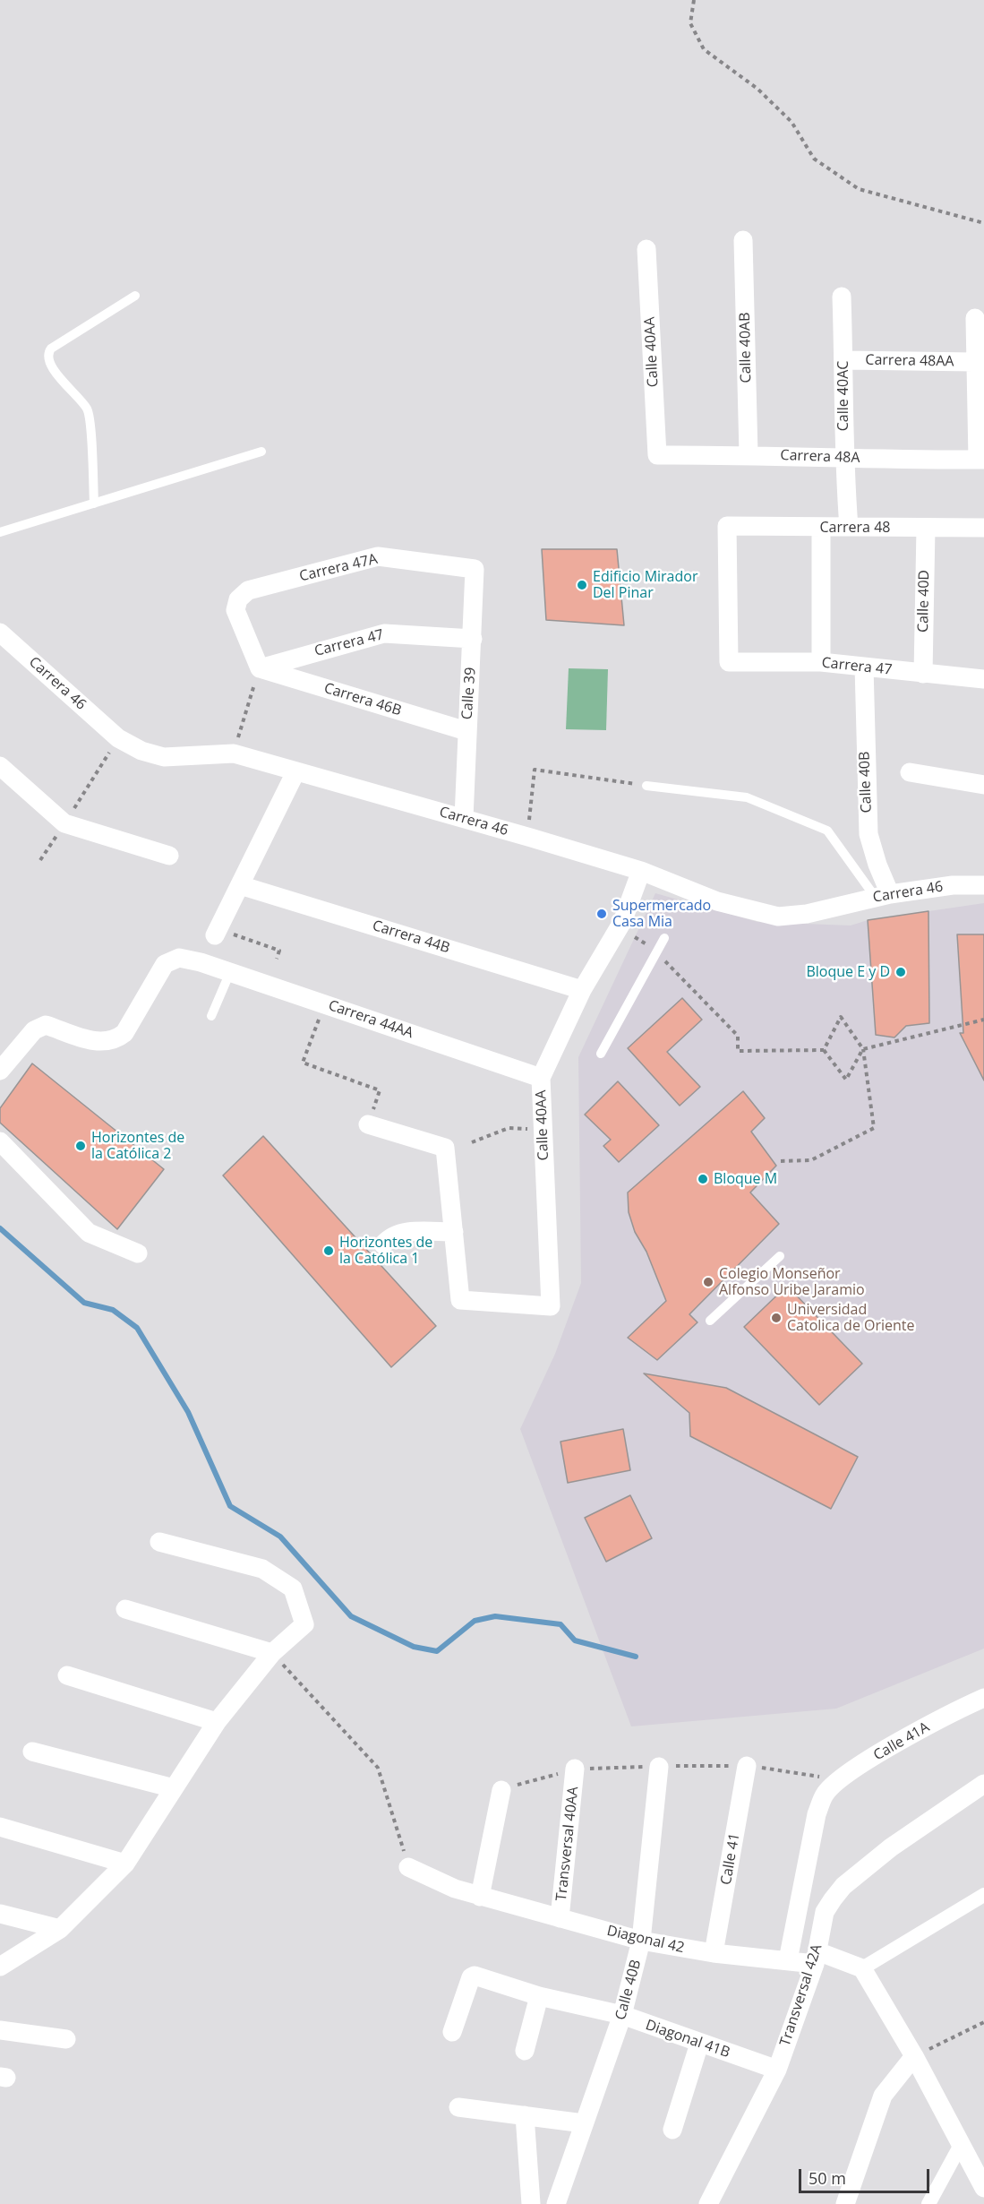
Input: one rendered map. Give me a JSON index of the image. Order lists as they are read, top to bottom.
{
  "streets": {
    "street": [
      "Calle 40AB",
      "Calle 40AA",
      "Carrera 48AA",
      "Calle 40AC",
      "Carrera 48A",
      "Carrera 48",
      "Carrera 47A",
      "Calle 40D",
      "Carrera 47",
      "Carrera 46",
      "Calle 39",
      "Carrera 46B",
      "Calle 40B",
      "Carrera 44B",
      "Carrera 44AA",
      "Calle 41A",
      "Transversal 40AA",
      "Calle 41",
      "Diagonal 42",
      "Transversal 42A",
      "Diagonal 41B"
    ]
  },
  "crossings": [
    ["Calle 40AB", "Carrera 48A"],
    ["Calle 40AA", "Carrera 48A"],
    ["Calle 40AA", "Carrera 46"],
    ["Calle 40AA", "Carrera 44B"],
    ["Calle 40AA", "Carrera 44AA"],
    ["Carrera 48AA", "Calle 40AC"],
    ["Calle 40AC", "Carrera 48A"],
    ["Calle 40AC", "Carrera 48"],
    ["Carrera 48", "Calle 40D"],
    ["Carrera 48", "Carrera 47"],
    ["Carrera 47A", "Carrera 47"],
    ["Carrera 47A", "Calle 39"],
    ["Carrera 47A", "Carrera 46B"],
    ["Calle 40D", "Carrera 47"],
    ["Carrera 47", "Calle 39"],
    ["Carrera 47", "Carrera 46B"],
    ["Carrera 47", "Calle 40B"],
    ["Carrera 46", "Calle 39"],
    ["Carrera 46", "Calle 40B"],
    ["Calle 39", "Carrera 46B"],
    ["Calle 40B", "Diagonal 42"],
    ["Calle 40B", "Diagonal 41B"],
    ["Calle 41A", "Transversal 42A"],
    ["Transversal 40AA", "Diagonal 42"],
    ["Calle 41", "Diagonal 42"],
    ["Diagonal 42", "Transversal 42A"],
    ["Transversal 42A", "Diagonal 41B"]
  ],
  "places": [
    "Edificio Mirador Del Pinar",
    "Supermercado Casa Mia",
    "Bloque E y D",
    "Horizontes de la Católica 2",
    "Bloque M",
    "Horizontes de la Católica 1",
    "Colegio Monseñor Alfonso Uribe Jaramio",
    "Universidad Catolica de Oriente"
  ],
  "scale_bar": "50 m"
}
